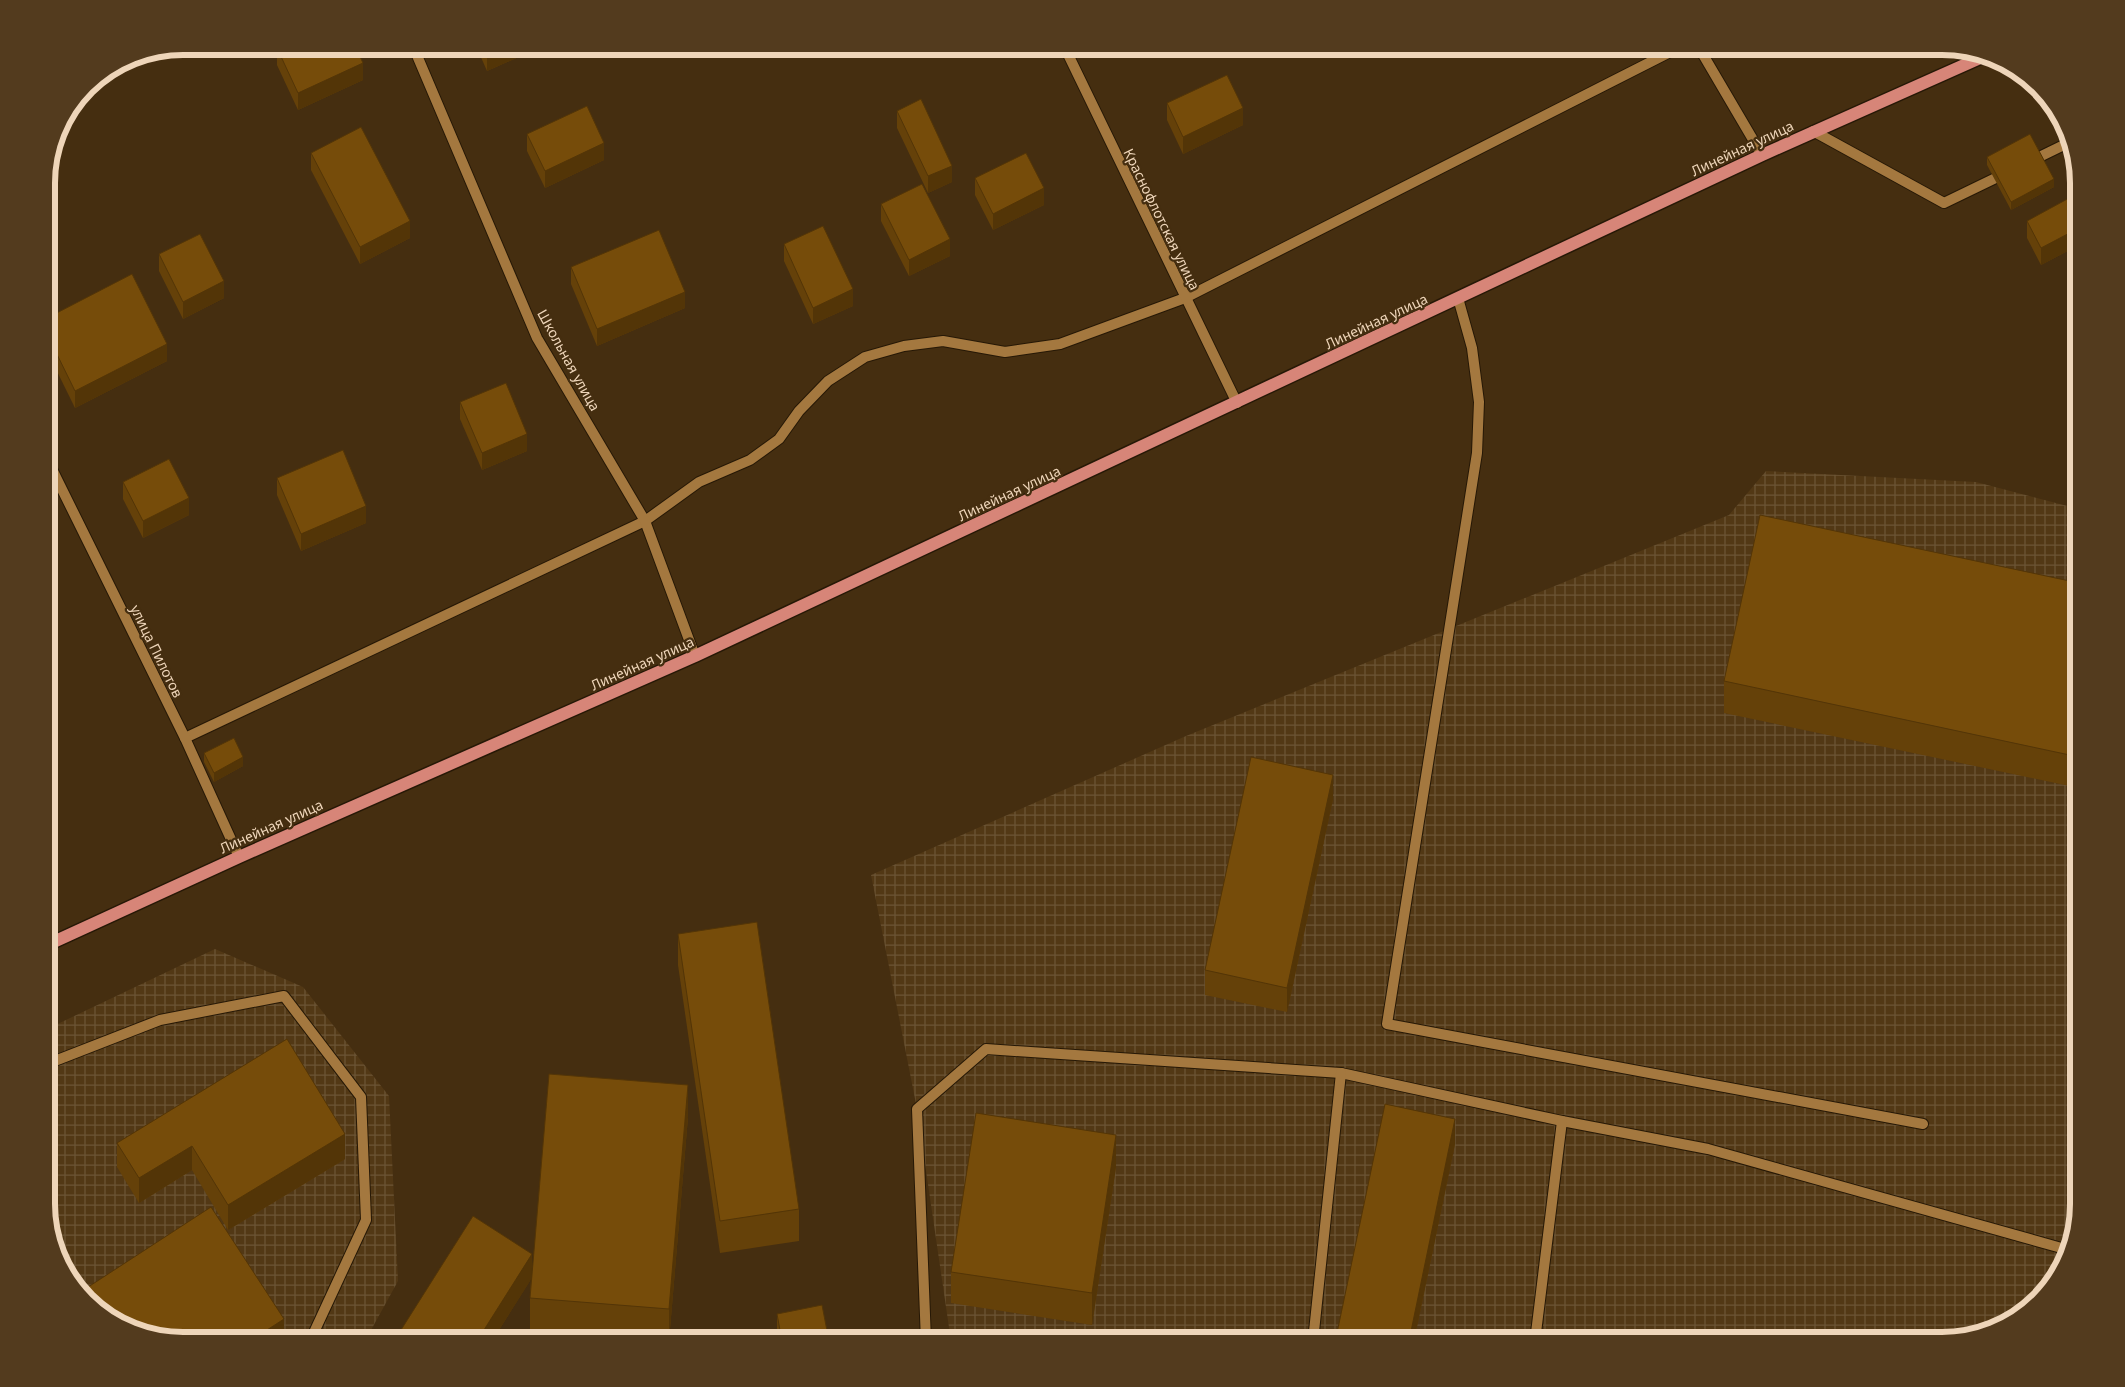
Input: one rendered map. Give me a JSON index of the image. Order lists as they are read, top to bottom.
{
  "streets": {
    "main road": ["Линейная улица"],
    "street": ["Краснофлотская улица", "Школьная улица", "улица Пилотов"]
  },
  "crossings": [
    ["Линейная улица", "Краснофлотская улица"],
    ["Линейная улица", "Школьная улица"],
    ["Линейная улица", "улица Пилотов"]
  ]
}
